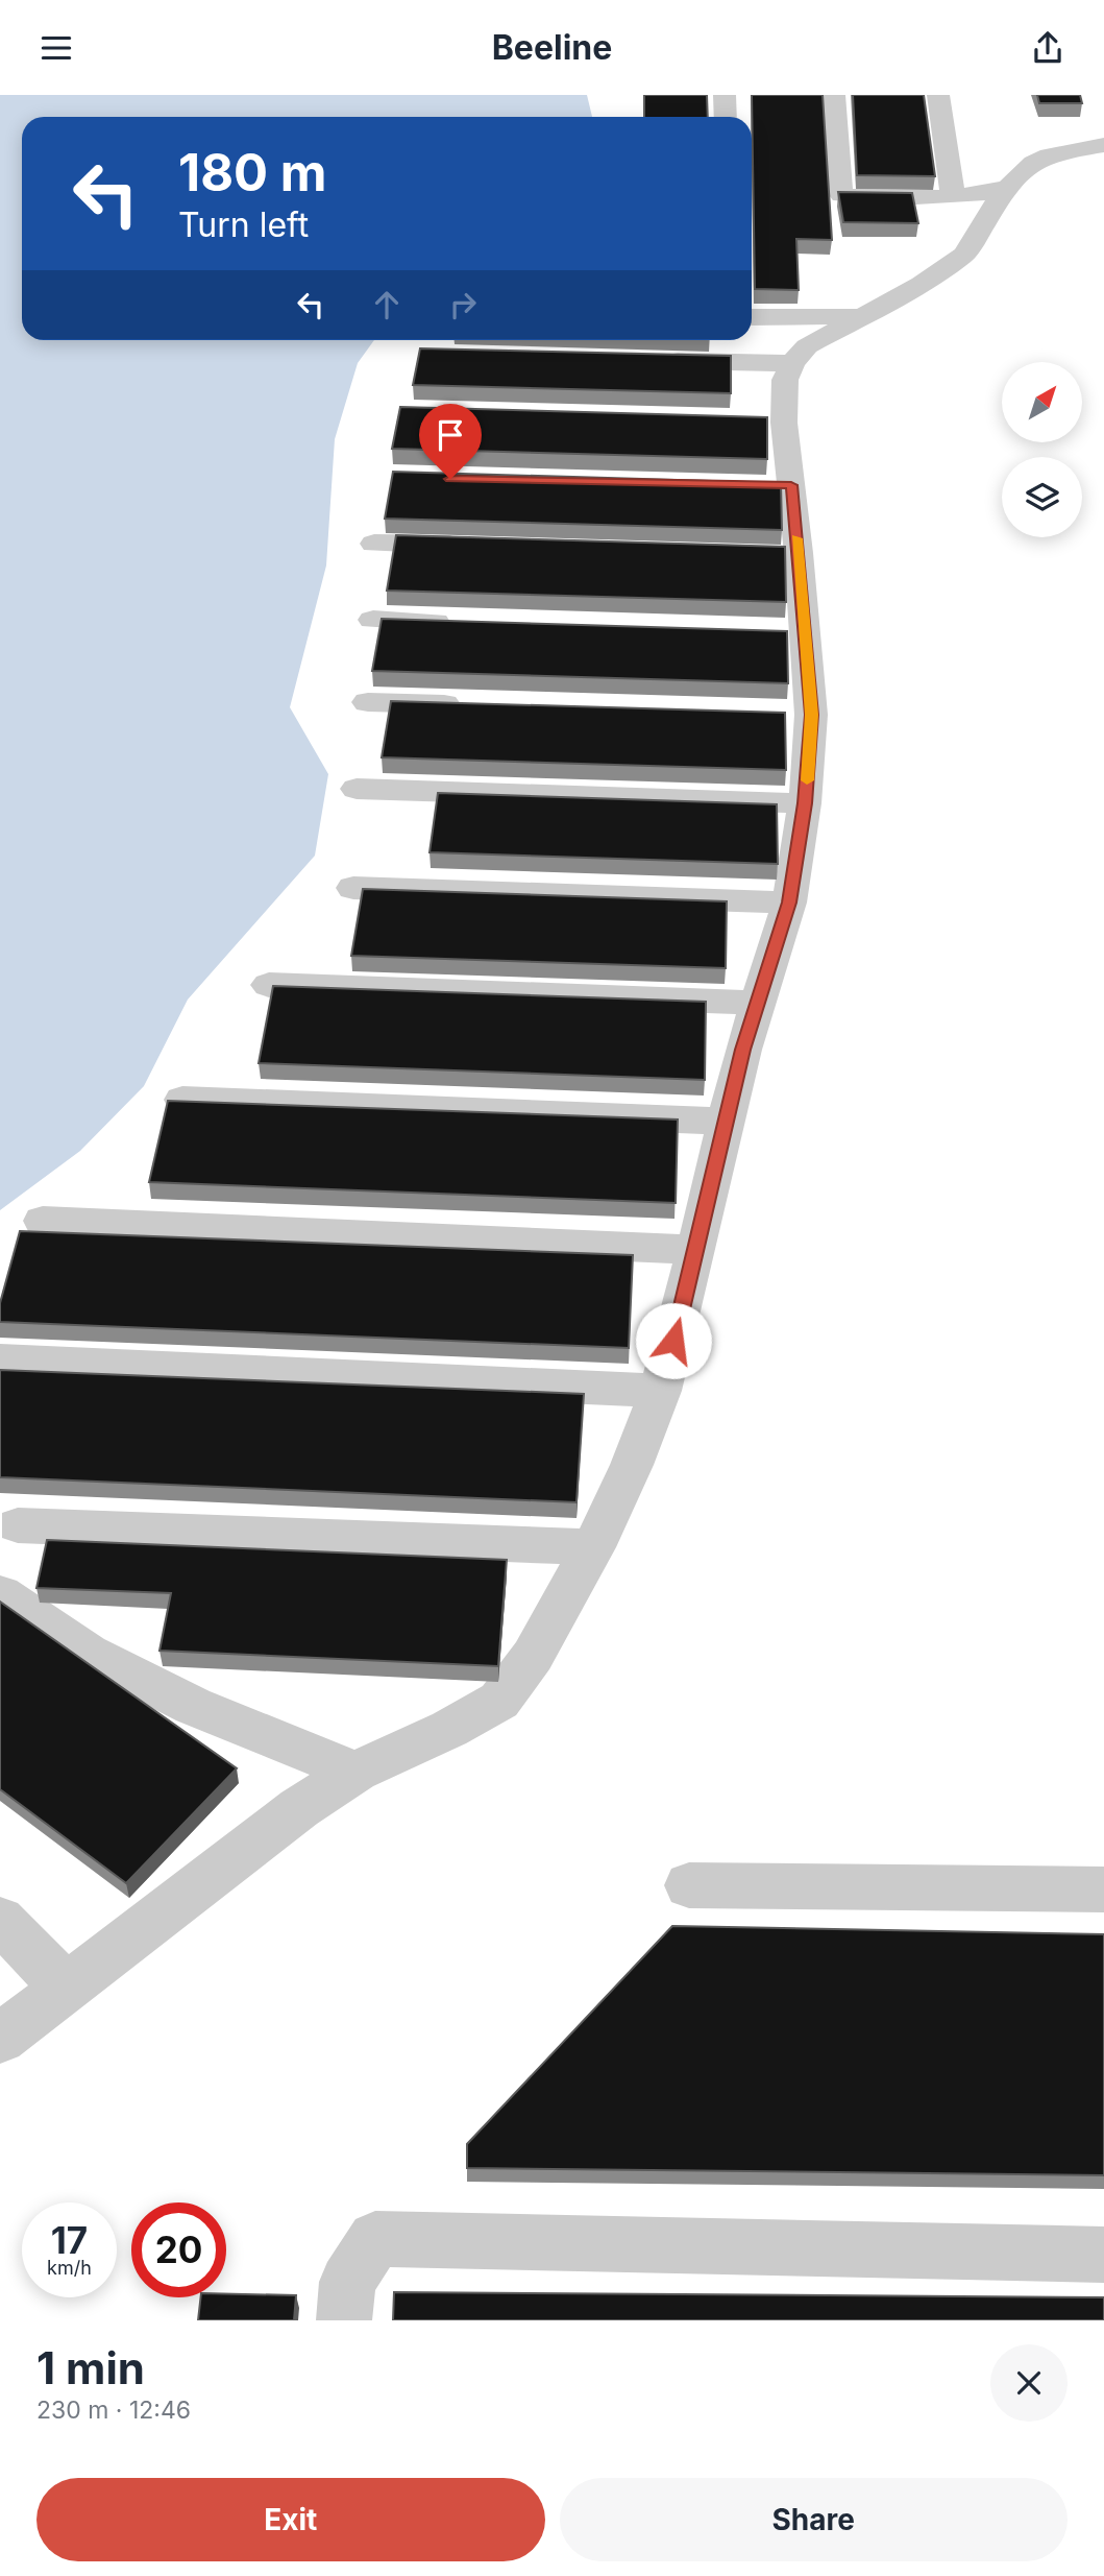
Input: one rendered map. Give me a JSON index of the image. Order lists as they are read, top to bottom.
{
  "north": "top right",
  "page": {
    "header": "Beeline",
    "turn": ["180 m", "Turn left"],
    "speed": "17 km/h",
    "limit": "20",
    "heading": ["1 min", "230 m · 12:46"],
    "buttons": ["Exit", "Share"]
  }
}
